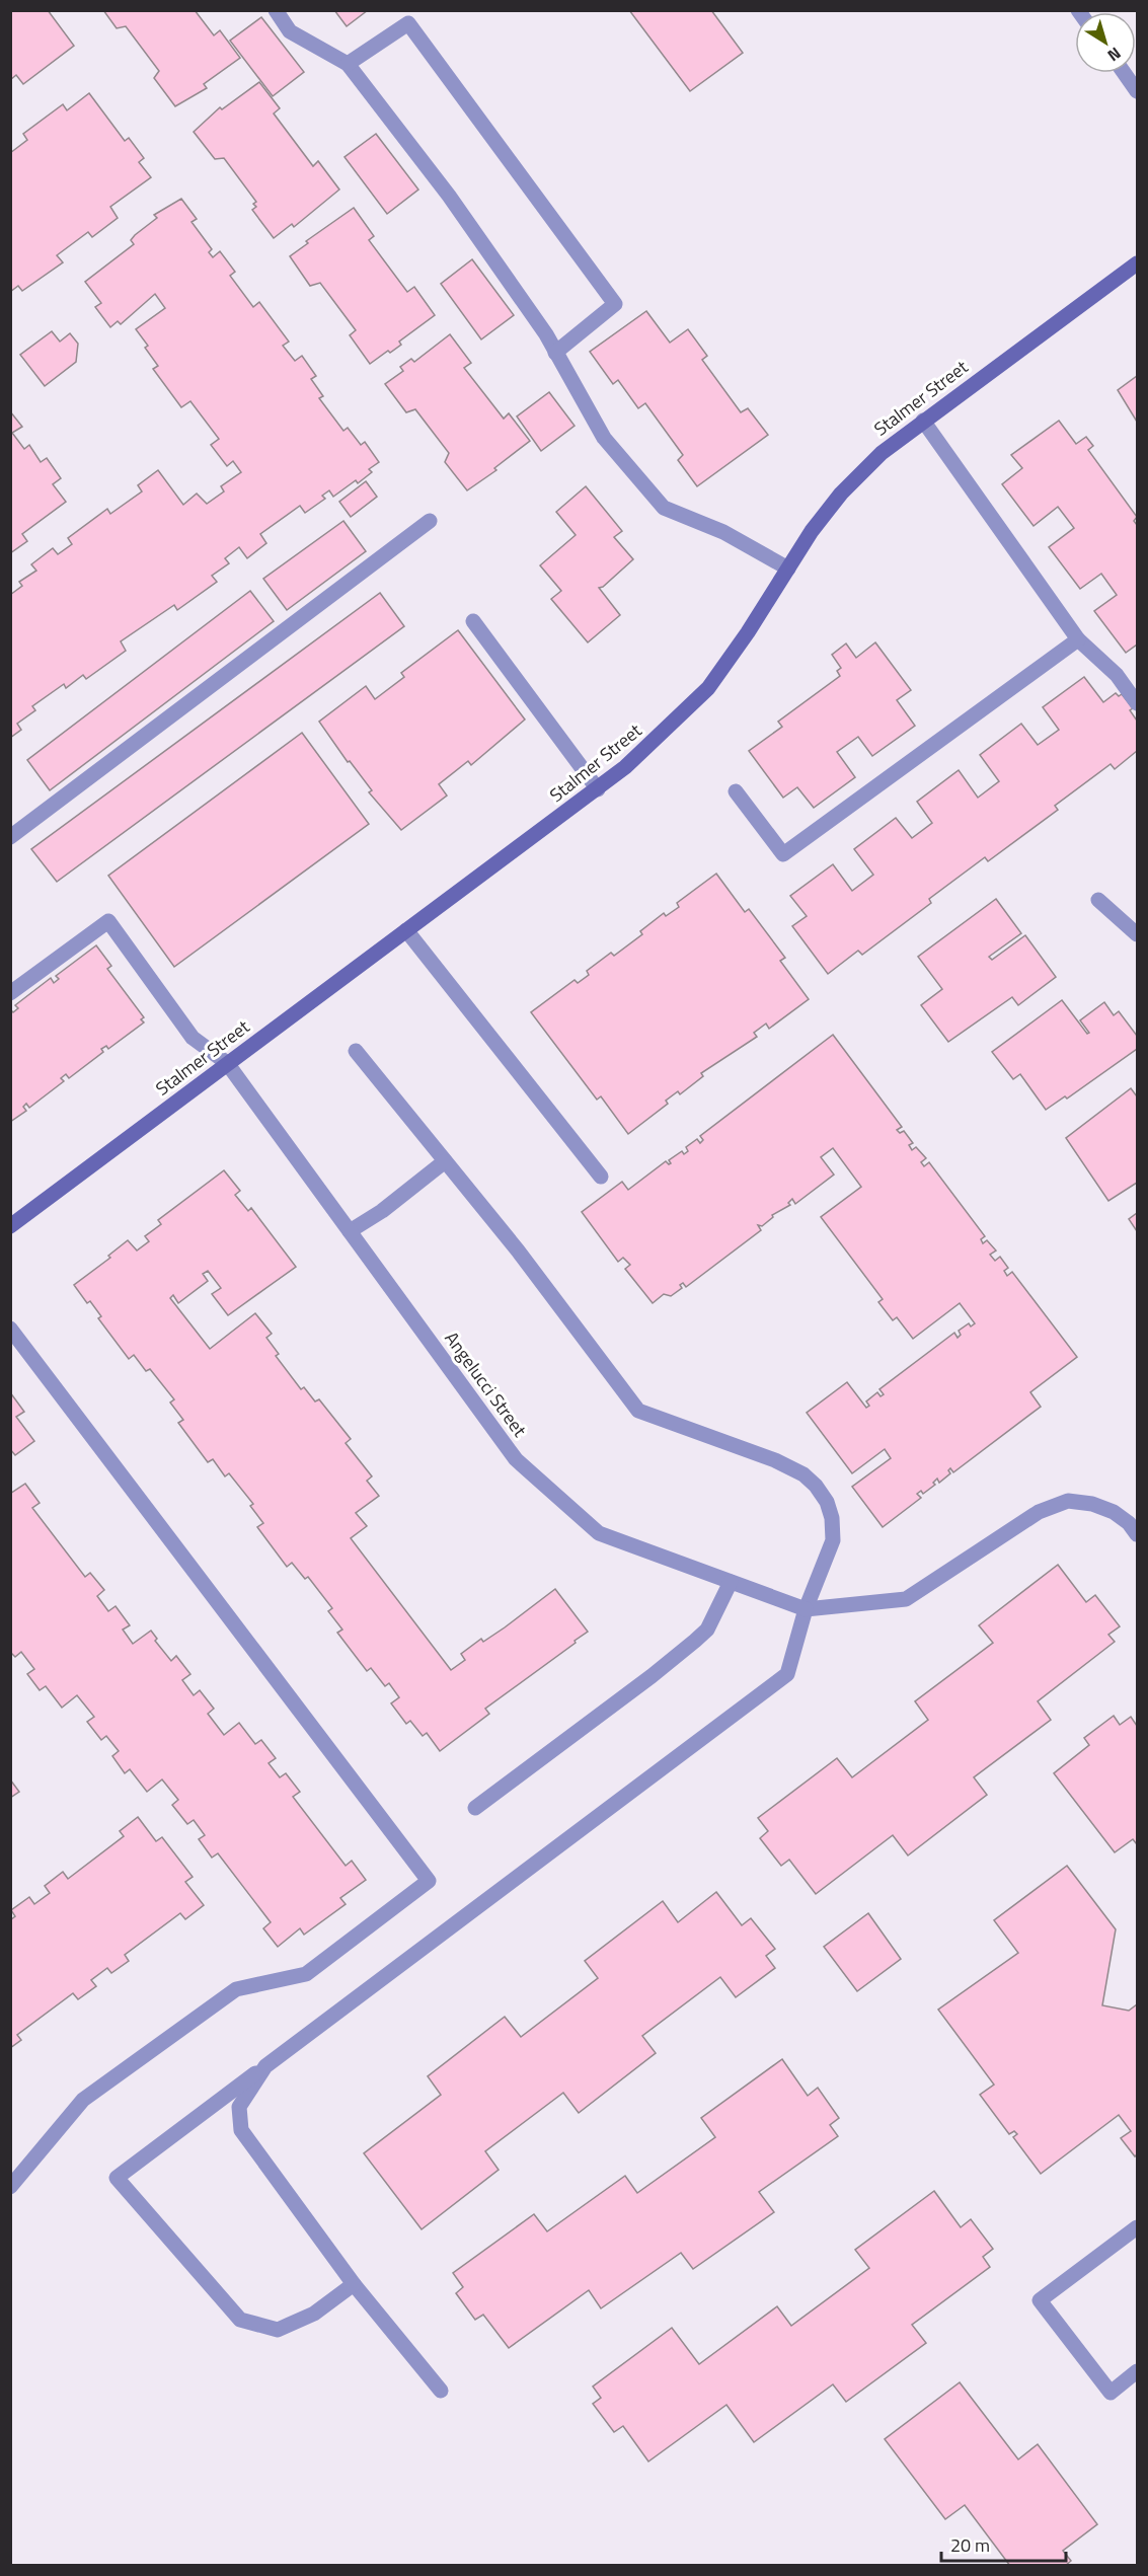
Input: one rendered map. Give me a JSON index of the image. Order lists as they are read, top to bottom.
{
  "streets": {
    "street": ["Stalmer Street", "Angelucci Street"]
  },
  "crossings": [
    ["Stalmer Street", "Angelucci Street"]
  ],
  "scale_bar": "20 m",
  "north": "bottom right"
}
